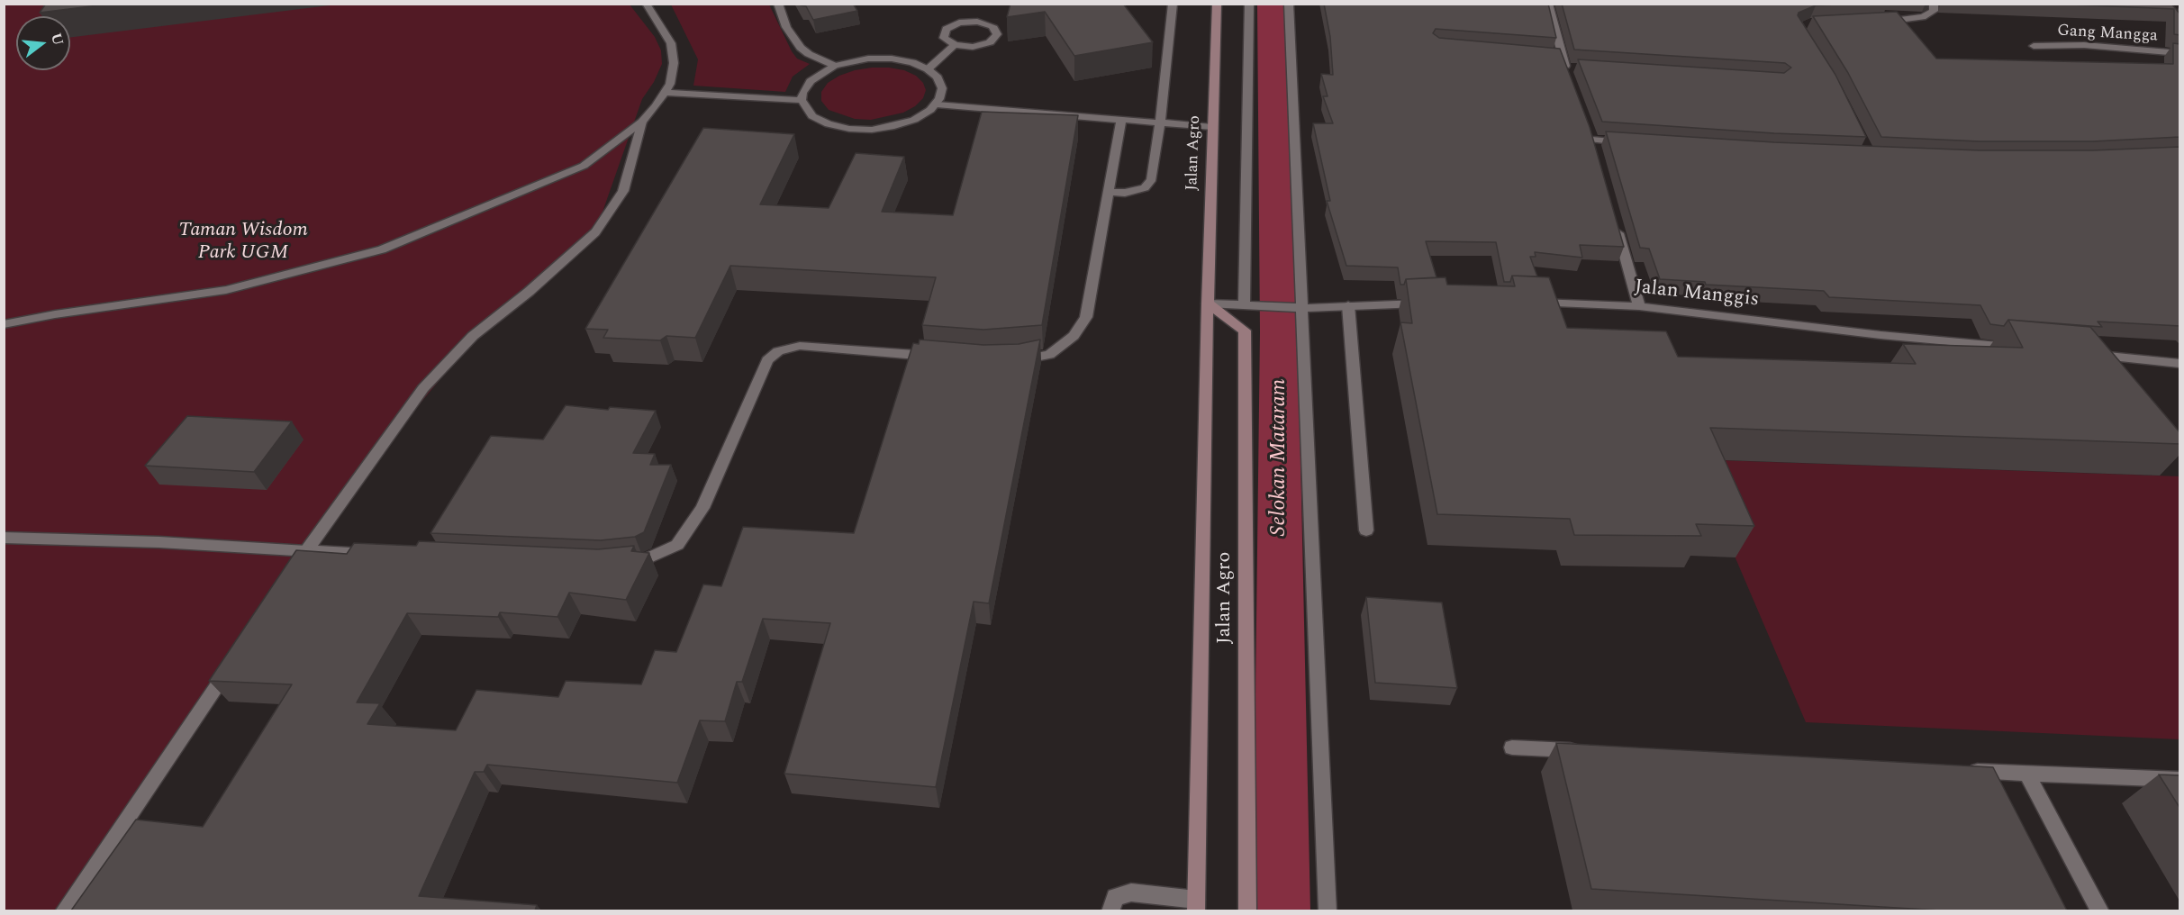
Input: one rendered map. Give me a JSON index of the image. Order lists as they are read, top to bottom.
{
  "streets": {
    "main road": ["Jalan Agro"],
    "street": ["Gang Mangga", "Jalan Manggis"]
  },
  "water": ["Selokan Mataram"],
  "parks": ["Taman Wisdom Park UGM"],
  "north": "right"
}
